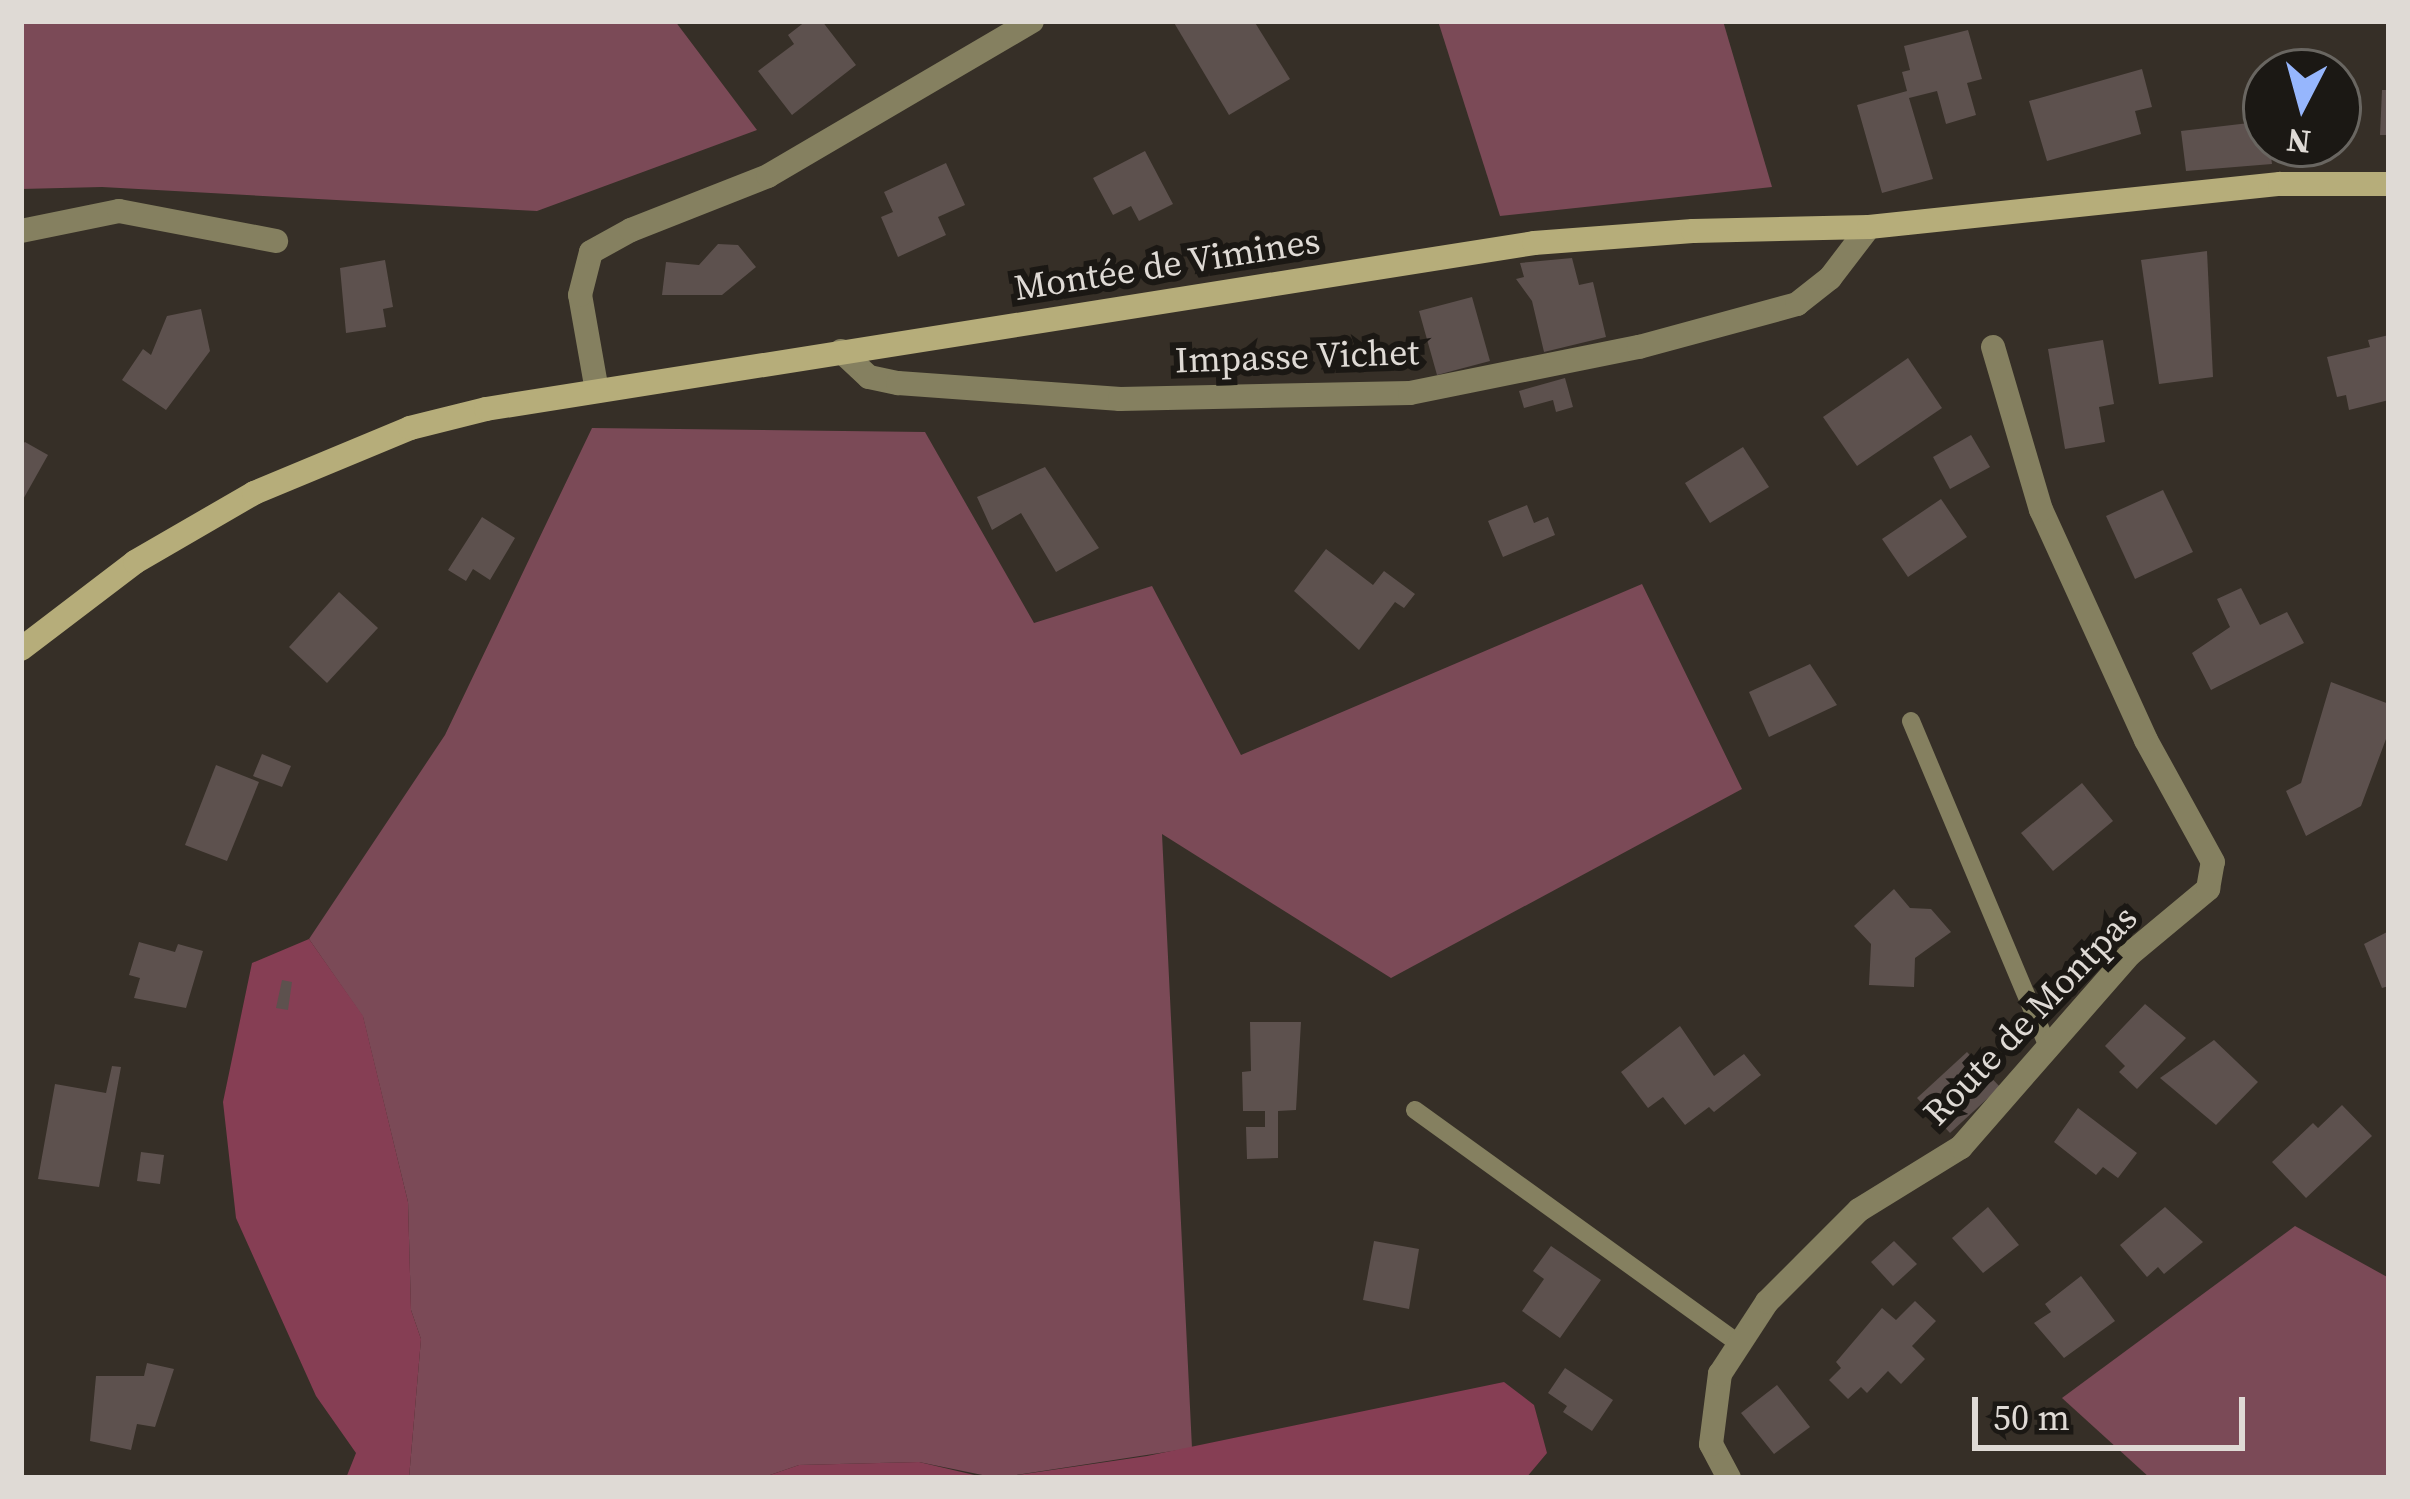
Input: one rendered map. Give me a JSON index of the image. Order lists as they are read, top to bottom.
{
  "streets": {
    "street": ["Montée de Vimines", "Impasse Vichet", "Route de Montpas"]
  },
  "crossings": [
    ["Montée de Vimines", "Impasse Vichet"]
  ],
  "scale_bar": "50 m",
  "north": "bottom"
}
